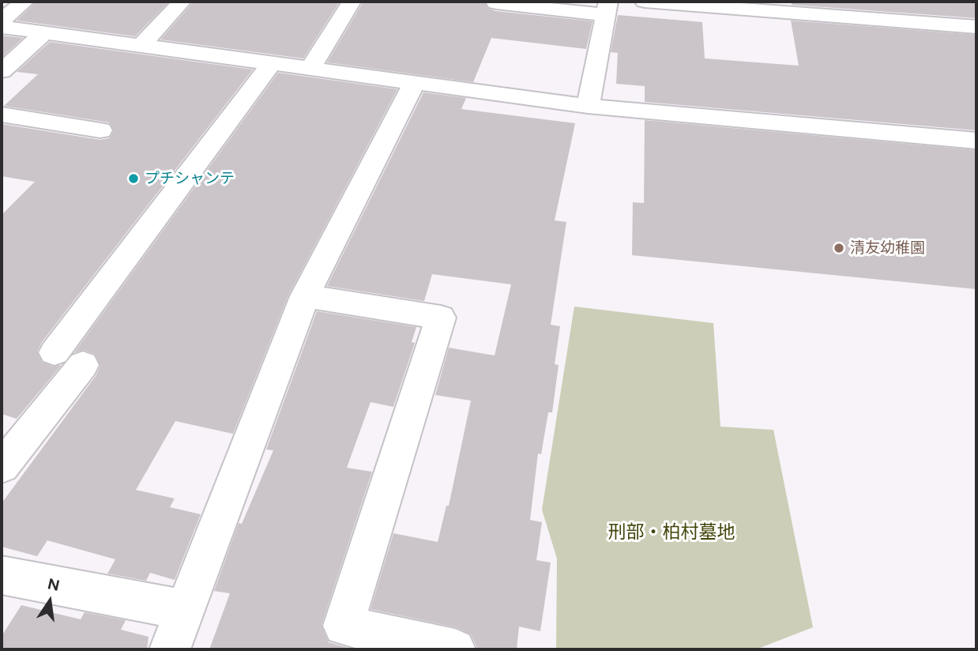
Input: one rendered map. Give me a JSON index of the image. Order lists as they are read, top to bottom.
{
  "parks": ["刑部・柏村墓地"],
  "places": ["プチシャンテ", "清友幼稚園"],
  "north": "top"
}
